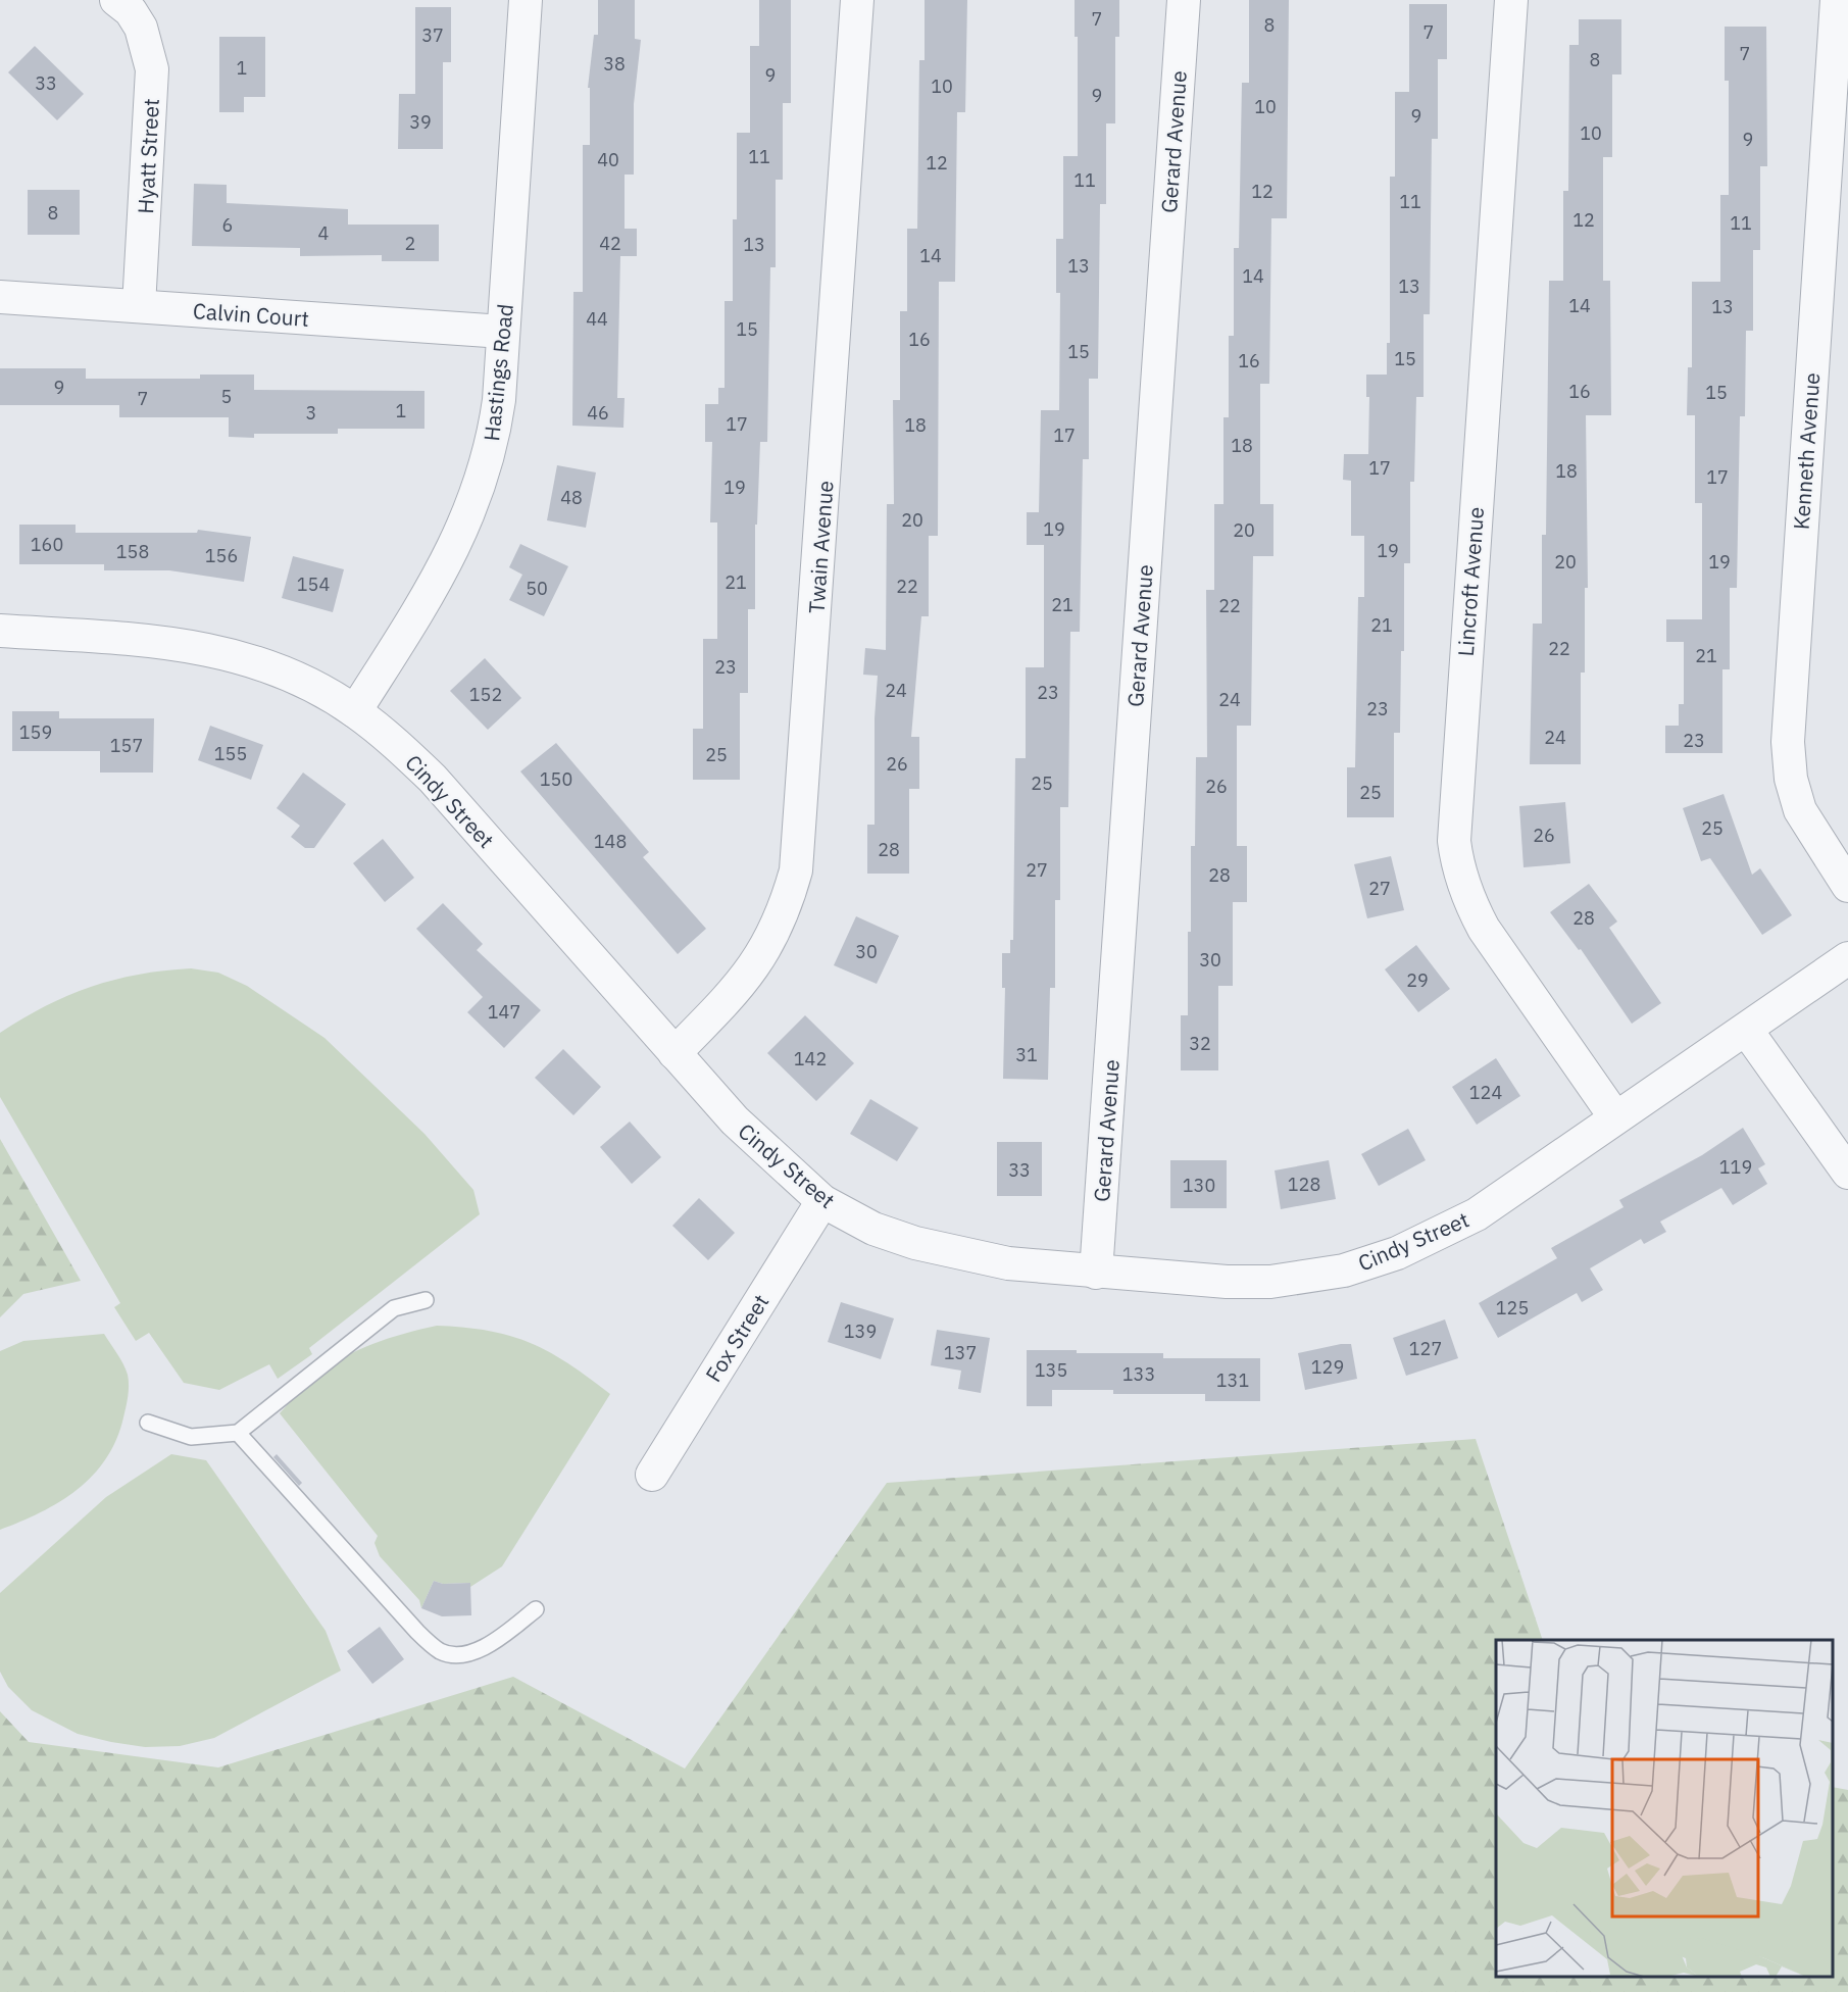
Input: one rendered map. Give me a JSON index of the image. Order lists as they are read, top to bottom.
{
  "streets": {
    "street": [
      "Gerard Avenue",
      "Hyatt Street",
      "Calvin Court",
      "Hastings Road",
      "Kenneth Avenue",
      "Twain Avenue",
      "Lincroft Avenue",
      "Cindy Street",
      "Fox Street"
    ]
  },
  "crossings": [
    ["Gerard Avenue", "Cindy Street"],
    ["Hyatt Street", "Calvin Court"],
    ["Calvin Court", "Hastings Road"],
    ["Hastings Road", "Cindy Street"],
    ["Twain Avenue", "Cindy Street"],
    ["Lincroft Avenue", "Cindy Street"],
    ["Cindy Street", "Fox Street"]
  ],
  "house_numbers": [
    "7",
    "8",
    "7",
    "37",
    "7",
    "8",
    "38",
    "1",
    "9",
    "33",
    "10",
    "9",
    "10",
    "9",
    "39",
    "10",
    "9",
    "11",
    "40",
    "12",
    "11",
    "12",
    "11",
    "8",
    "12",
    "11",
    "6",
    "4",
    "2",
    "42",
    "13",
    "14",
    "13",
    "14",
    "13",
    "14",
    "13",
    "44",
    "15",
    "16",
    "15",
    "15",
    "16",
    "9",
    "16",
    "15",
    "5",
    "7",
    "1",
    "3",
    "46",
    "17",
    "18",
    "17",
    "18",
    "17",
    "18",
    "17",
    "19",
    "48",
    "20",
    "19",
    "20",
    "160",
    "19",
    "158",
    "156",
    "20",
    "19",
    "21",
    "154",
    "22",
    "50",
    "21",
    "22",
    "21",
    "22",
    "21",
    "23",
    "24",
    "23",
    "152",
    "24",
    "23",
    "159",
    "24",
    "23",
    "157",
    "155",
    "25",
    "26",
    "150",
    "25",
    "26",
    "25",
    "25",
    "26",
    "148",
    "28",
    "27",
    "28",
    "27",
    "28",
    "30",
    "30",
    "29",
    "147",
    "32",
    "31",
    "142",
    "124",
    "119",
    "33",
    "128",
    "130",
    "125",
    "139",
    "127",
    "137",
    "129",
    "135",
    "133",
    "131"
  ]
}
